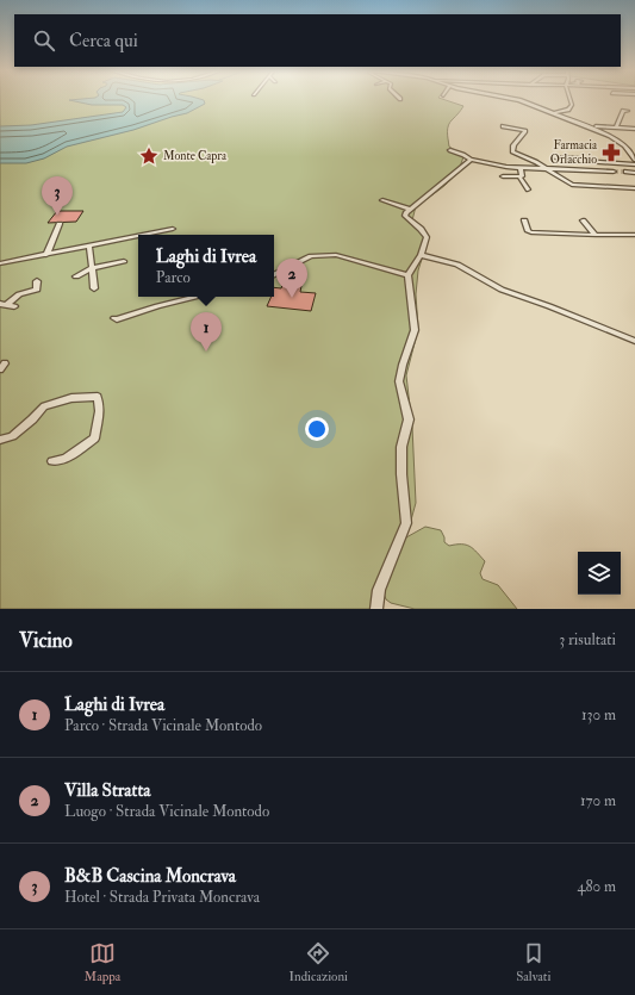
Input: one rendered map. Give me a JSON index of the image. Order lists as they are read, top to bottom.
{
  "places": {
    "pharmacy": ["Farmacia Orlacchio"],
    "place": ["Monte Capra"]
  },
  "page": {
    "search": "Cerca qui",
    "pins": ["3", "2", "1"],
    "popup": ["Laghi di Ivrea", "Parco"],
    "heading": ["Vicino", "3 risultati"],
    "list": [
      {
        "mark": "1",
        "name": "Laghi di Ivrea",
        "note": "Parco · Strada Vicinale Montodo",
        "value": "130 m"
      },
      {
        "mark": "2",
        "name": "Villa Stratta",
        "note": "Luogo · Strada Vicinale Montodo",
        "value": "170 m"
      },
      {
        "mark": "3",
        "name": "B&B Cascina Moncrava",
        "note": "Hotel · Strada Privata Moncrava",
        "value": "480 m"
      }
    ],
    "nav": ["Mappa", "Indicazioni", "Salvati"]
  }
}
